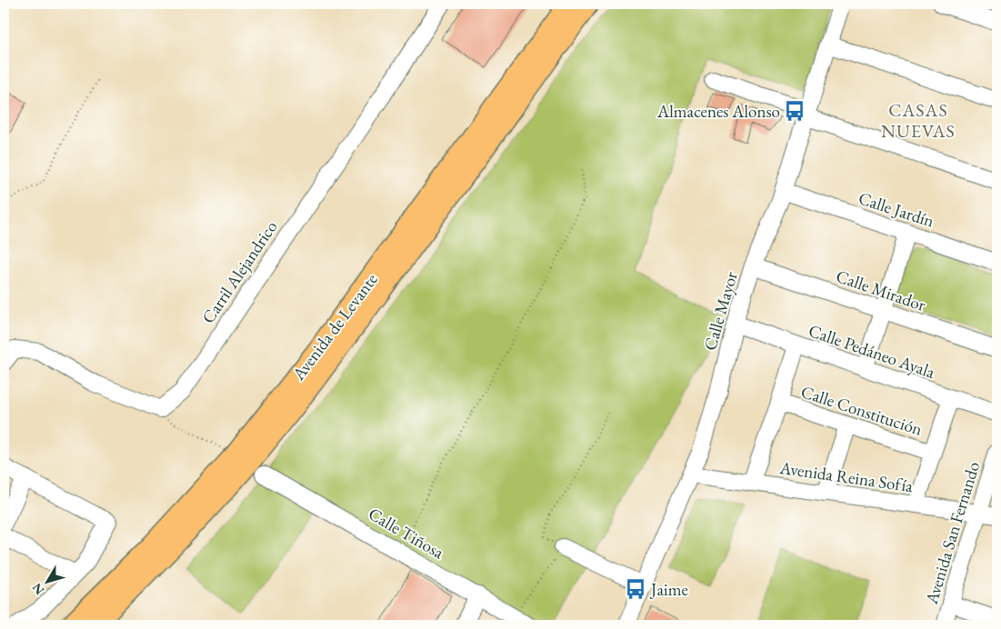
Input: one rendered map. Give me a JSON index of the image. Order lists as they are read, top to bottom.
{
  "streets": {
    "main road": ["Avenida de Levante"],
    "street": [
      "Calle Jardín",
      "Carril Alejandrico",
      "Calle Mirador",
      "Calle Mayor",
      "Calle Pedáneo Ayala",
      "Calle Constitución",
      "Avenida Reina Sofía",
      "Calle Tiñosa",
      "Avenida San Fernando"
    ]
  },
  "crossings": [
    ["Calle Jardín", "Calle Mayor"],
    ["Calle Mirador", "Calle Mayor"],
    ["Calle Mayor", "Calle Pedáneo Ayala"],
    ["Calle Mayor", "Avenida Reina Sofía"],
    ["Avenida Reina Sofía", "Avenida San Fernando"]
  ],
  "districts": ["CASAS NUEVAS"],
  "places": {
    "bus stop": ["Almacenes Alonso", "Jaime"]
  },
  "north": "bottom left"
}
